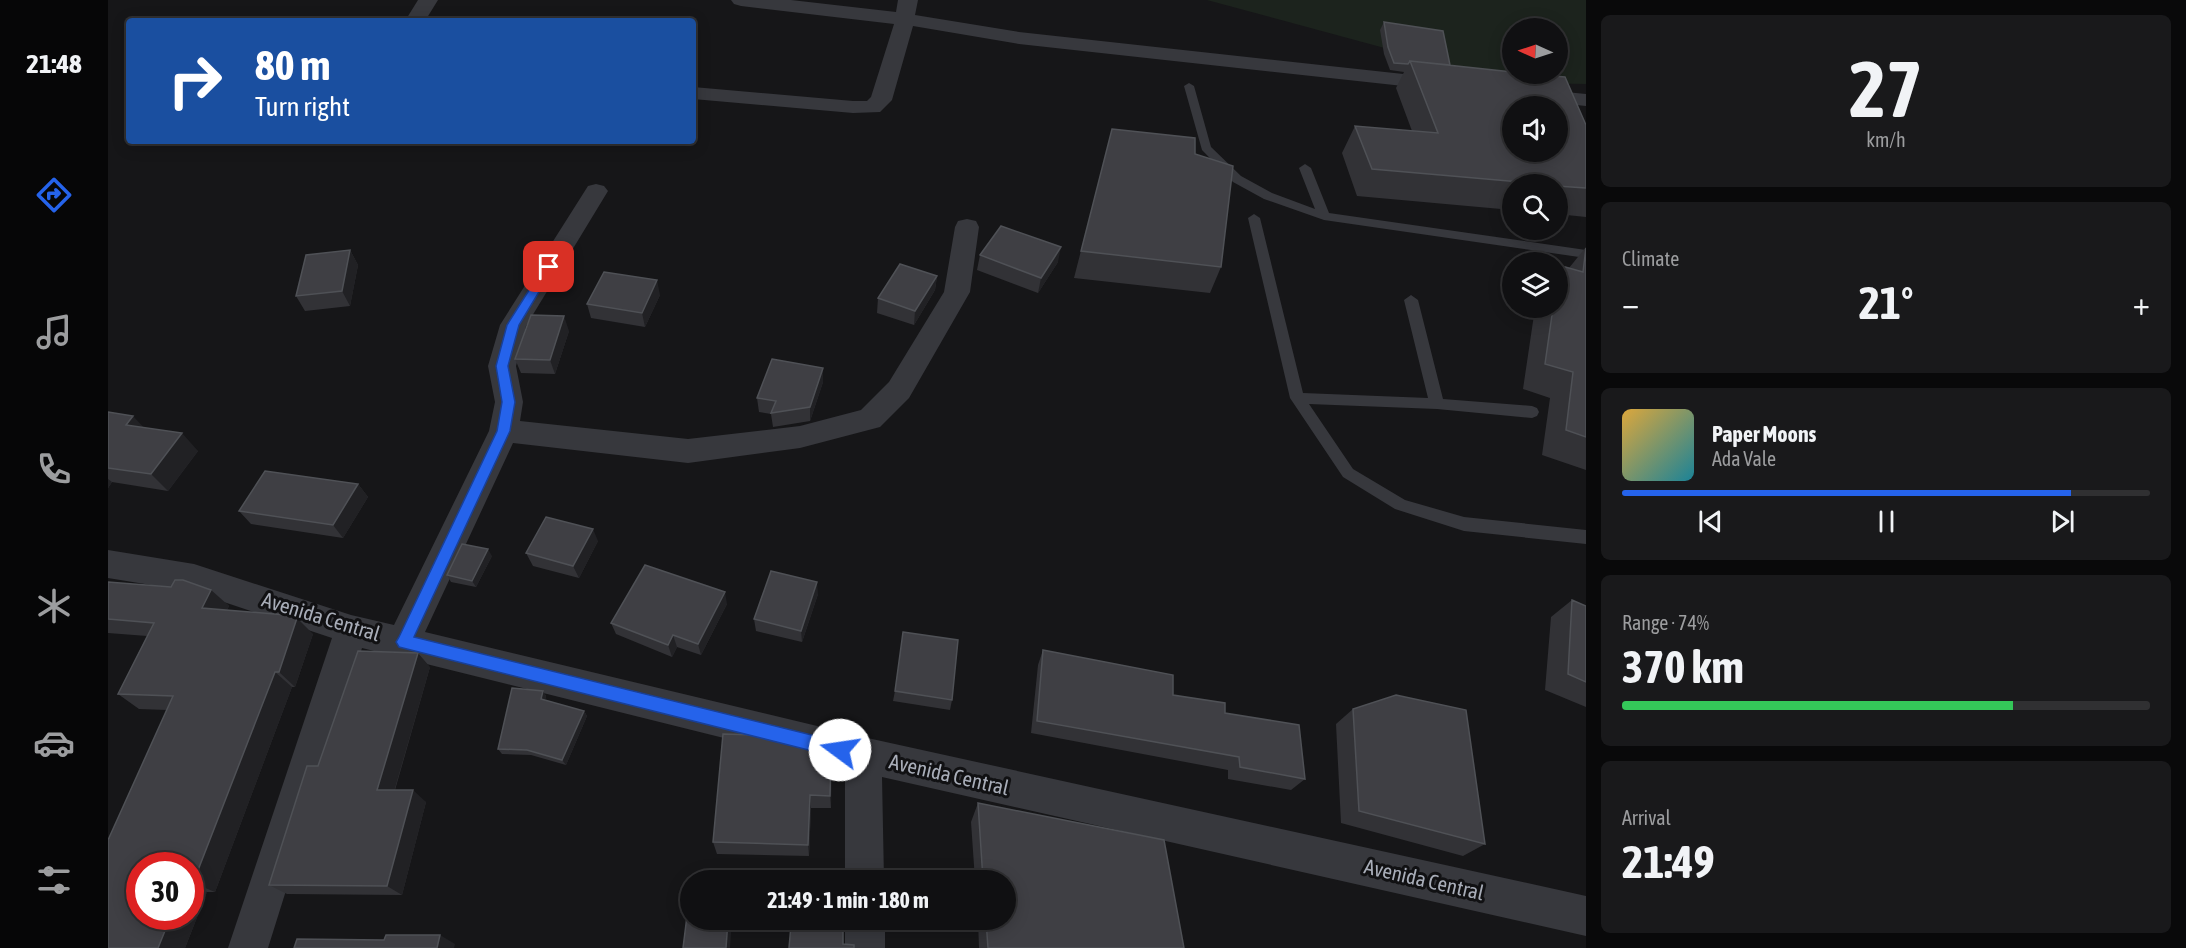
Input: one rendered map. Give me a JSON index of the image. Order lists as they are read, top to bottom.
{
  "streets": {
    "street": ["Avenida Central"]
  },
  "north": "left",
  "page": {
    "tabs": "21:48",
    "tile": [
      ["27", "km/h"],
      "Climate",
      ["Range · 74%", "370 km"],
      ["Arrival", "21:49"]
    ],
    "turn": ["80 m", "Turn right"],
    "heat": ["−", "21°", "+"],
    "song": ["Paper Moons", "Ada Vale"],
    "limit": "30",
    "trip": "21:49 · 1 min · 180 m"
  }
}
